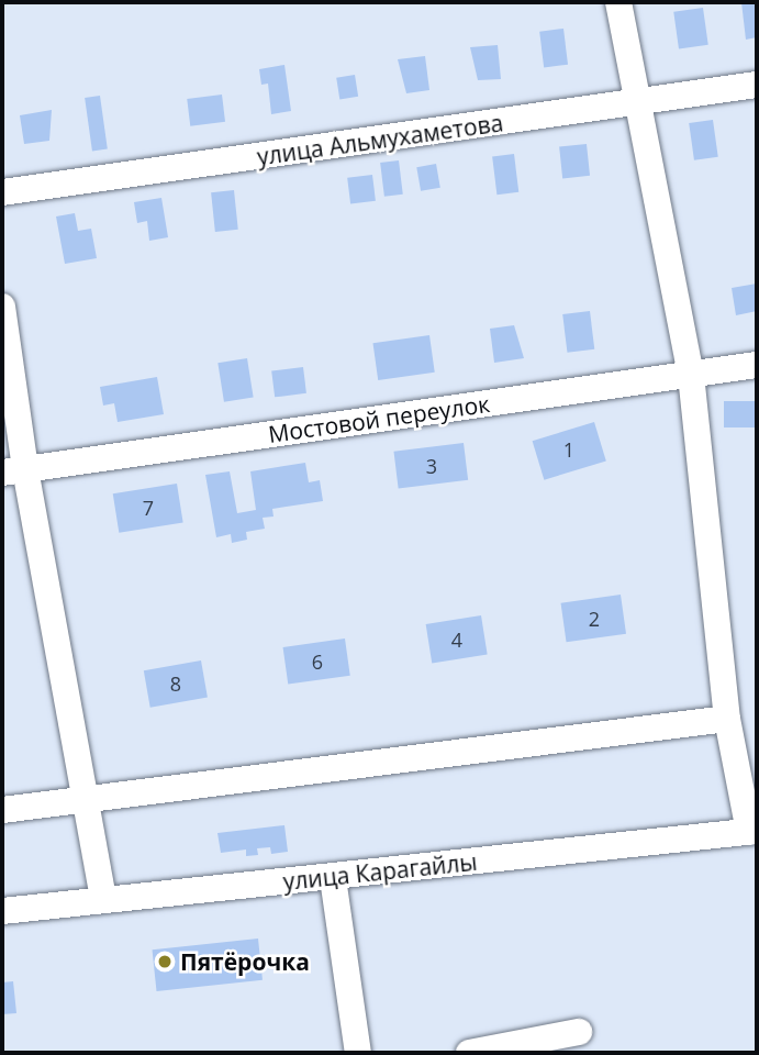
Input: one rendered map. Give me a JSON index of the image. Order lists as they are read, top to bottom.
{
  "streets": {
    "street": ["улица Альмухаметова", "Мостовой переулок", "улица Карагайлы"]
  },
  "places": ["Пятёрочка"],
  "house_numbers": [
    "1",
    "3",
    "7",
    "2",
    "4",
    "6",
    "8"
  ]
}
